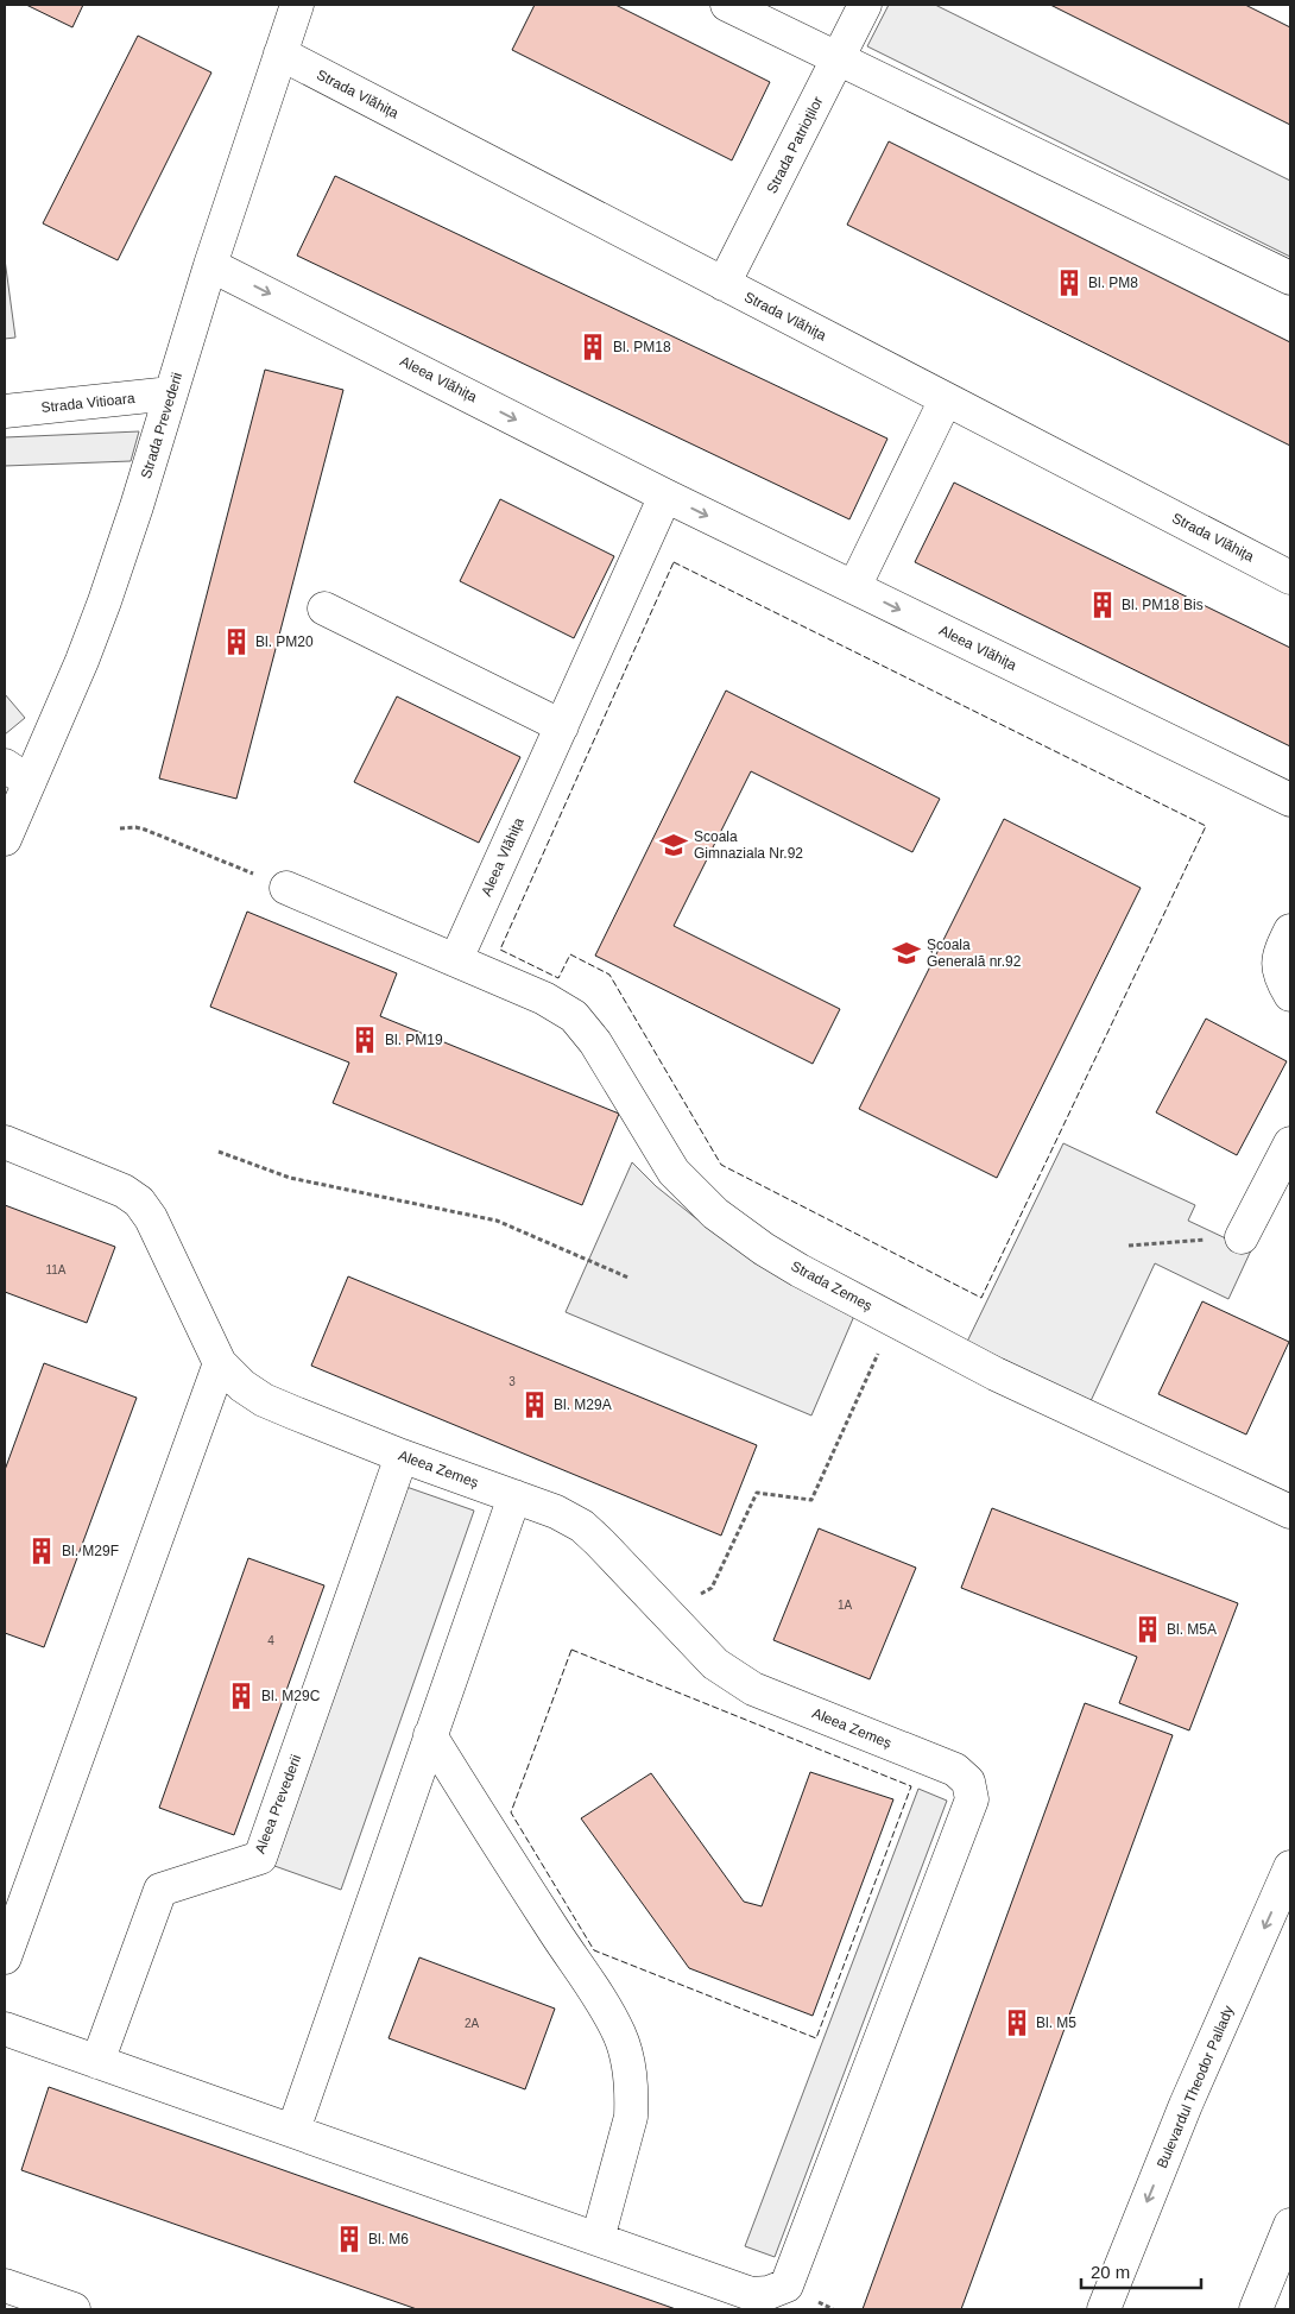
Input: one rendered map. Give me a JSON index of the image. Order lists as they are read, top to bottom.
{
  "streets": {
    "street": [
      "Strada Vlăhița",
      "Strada Patrioților",
      "Aleea Vlăhița",
      "Strada Vitioara",
      "Strada Prevederii",
      "Strada Zemeș",
      "Aleea Zemeș",
      "Aleea Prevederii",
      "Bulevardul Theodor Pallady"
    ]
  },
  "crossings": [
    ["Strada Vlăhița", "Strada Patrioților"],
    ["Strada Vlăhița", "Strada Prevederii"],
    ["Aleea Vlăhița", "Strada Prevederii"],
    ["Aleea Vlăhița", "Strada Zemeș"],
    ["Strada Vitioara", "Strada Prevederii"],
    ["Aleea Zemeș", "Aleea Prevederii"]
  ],
  "one_way": ["Aleea Vlăhița", "Bulevardul Theodor Pallady"],
  "places": {
    "building": [
      "Bl. PM8",
      "Bl. PM18",
      "Bl. PM18 Bis",
      "Bl. PM20",
      "Bl. PM19",
      "Bl. M29A",
      "Bl. M29F",
      "Bl. M5A",
      "Bl. M29C",
      "Bl. M5",
      "Bl. M6"
    ],
    "school or university": ["Scoala Gimnaziala Nr.92", "Școala Generală nr.92"]
  },
  "house_numbers": [
    "11A",
    "3",
    "1A",
    "4",
    "2A"
  ],
  "scale_bar": "20 m"
}
